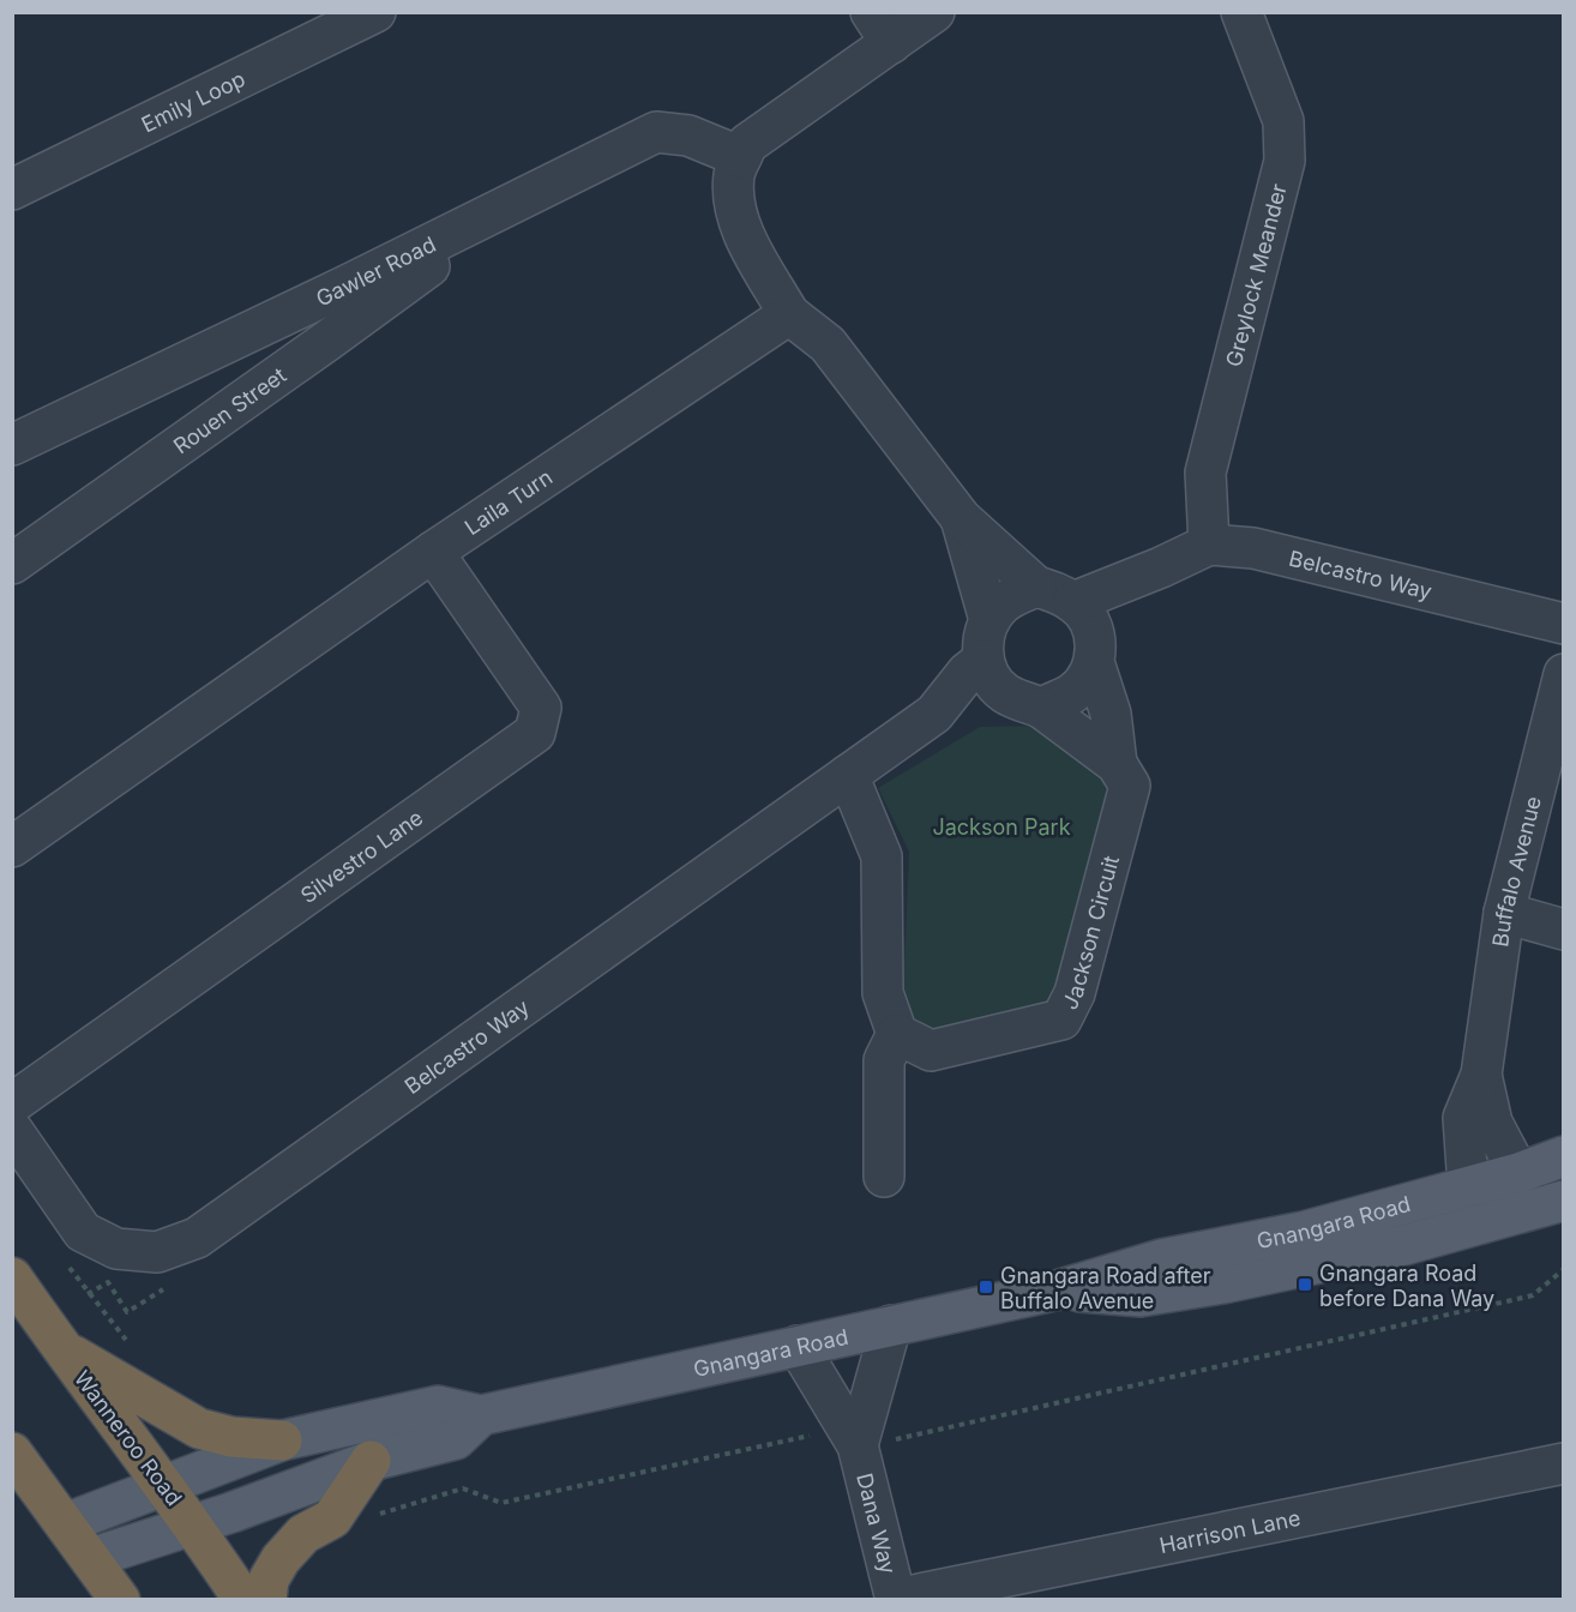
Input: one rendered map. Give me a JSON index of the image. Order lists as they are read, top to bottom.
{
  "streets": {
    "highway": ["Wanneroo Road"],
    "main road": ["Gnangara Road"],
    "street": [
      "Emily Loop",
      "Gawler Road",
      "Greylock Meander",
      "Rouen Street",
      "Laila Turn",
      "Belcastro Way",
      "Silvestro Lane",
      "Buffalo Avenue",
      "Jackson Circuit",
      "Dana Way",
      "Harrison Lane"
    ]
  },
  "crossings": [
    ["Gawler Road", "Rouen Street"],
    ["Greylock Meander", "Belcastro Way"],
    ["Laila Turn", "Silvestro Lane"],
    ["Belcastro Way", "Jackson Circuit"],
    ["Buffalo Avenue", "Gnangara Road"],
    ["Gnangara Road", "Wanneroo Road"],
    ["Gnangara Road", "Dana Way"],
    ["Dana Way", "Harrison Lane"]
  ],
  "parks": ["Jackson Park"],
  "places": {
    "transit": ["Gnangara Road before Dana Way", "Gnangara Road after Buffalo Avenue"]
  }
}
